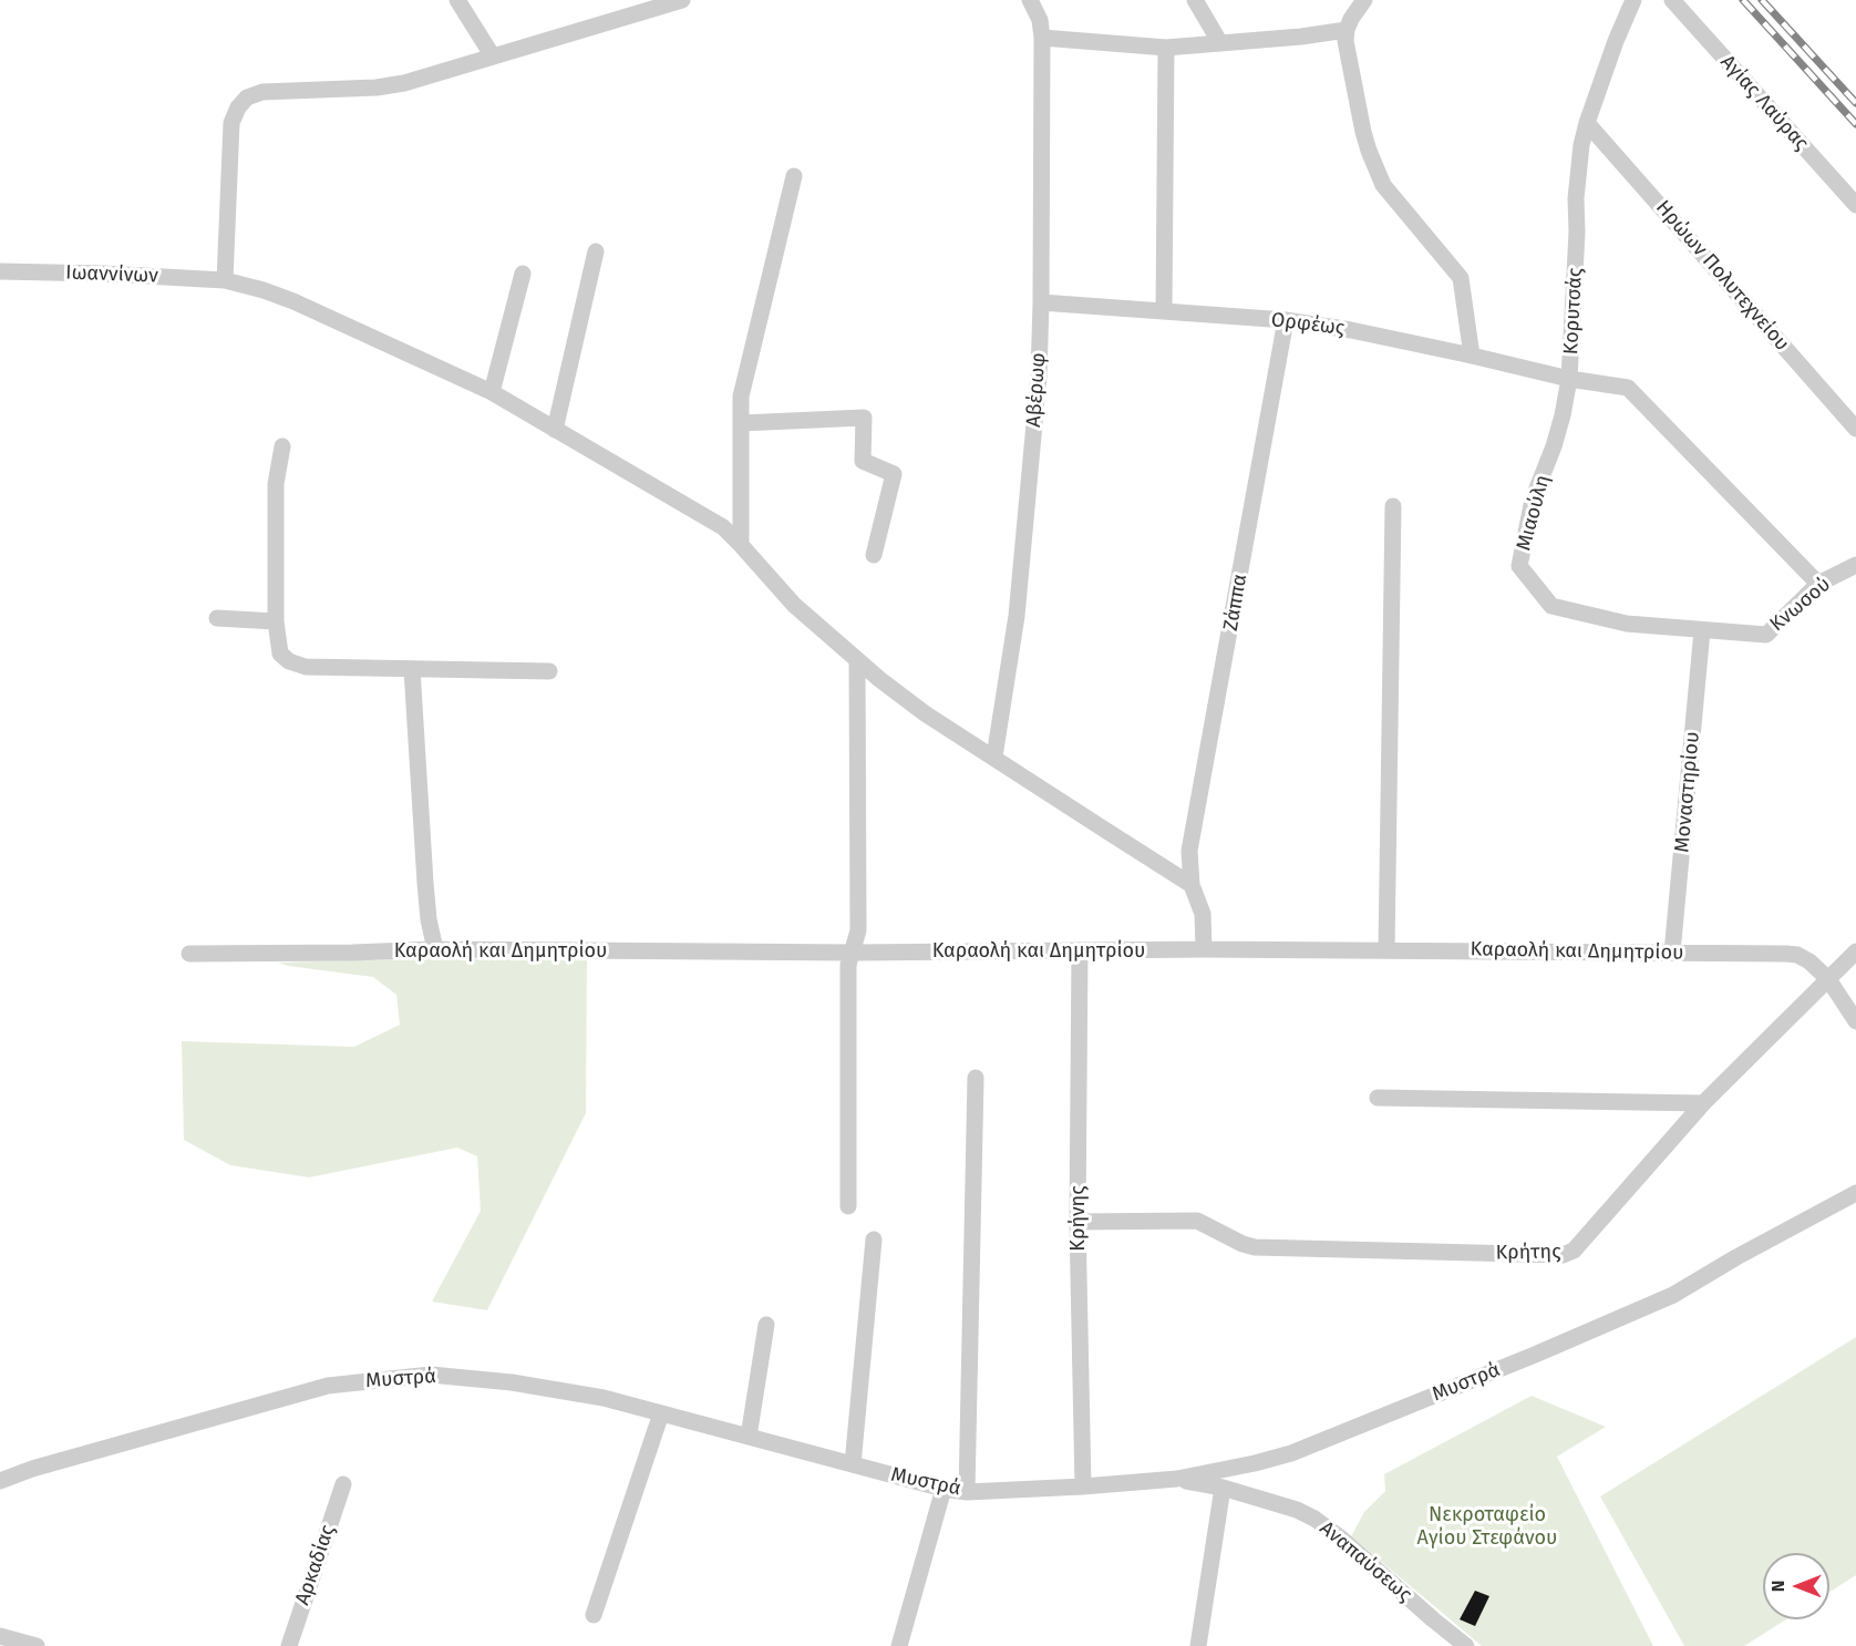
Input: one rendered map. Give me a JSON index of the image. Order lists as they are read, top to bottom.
{
  "streets": {
    "street": [
      "Αγίας Λαύρας",
      "Ιωαννίνων",
      "Ηρώων Πολυτεχνείου",
      "Κορυτσάς",
      "Ορφέως",
      "Αβέρωφ",
      "Μιαούλη",
      "Ζάππα",
      "Κνωσού",
      "Μοναστηρίου",
      "Καραολή και Δημητρίου",
      "Κρήνης",
      "Κρήτης",
      "Μυστρά",
      "Αναπαύσεως",
      "Αρκαδίας"
    ]
  },
  "crossings": [
    ["Ιωαννίνων", "Αβέρωφ"],
    ["Ιωαννίνων", "Ζάππα"],
    ["Ηρώων Πολυτεχνείου", "Κορυτσάς"],
    ["Κορυτσάς", "Ορφέως"],
    ["Κορυτσάς", "Μιαούλη"],
    ["Κορυτσάς", "Κνωσού"],
    ["Ορφέως", "Αβέρωφ"],
    ["Ορφέως", "Μιαούλη"],
    ["Ορφέως", "Ζάππα"],
    ["Μιαούλη", "Κνωσού"],
    ["Μιαούλη", "Μοναστηρίου"],
    ["Ζάππα", "Καραολή και Δημητρίου"],
    ["Κνωσού", "Μοναστηρίου"],
    ["Μοναστηρίου", "Καραολή και Δημητρίου"],
    ["Καραολή και Δημητρίου", "Κρήνης"],
    ["Καραολή και Δημητρίου", "Κρήτης"],
    ["Κρήνης", "Κρήτης"],
    ["Κρήνης", "Μυστρά"],
    ["Μυστρά", "Αναπαύσεως"]
  ],
  "parks": ["Νεκροταφείο Αγίου Στεφάνου"],
  "north": "left"
}
